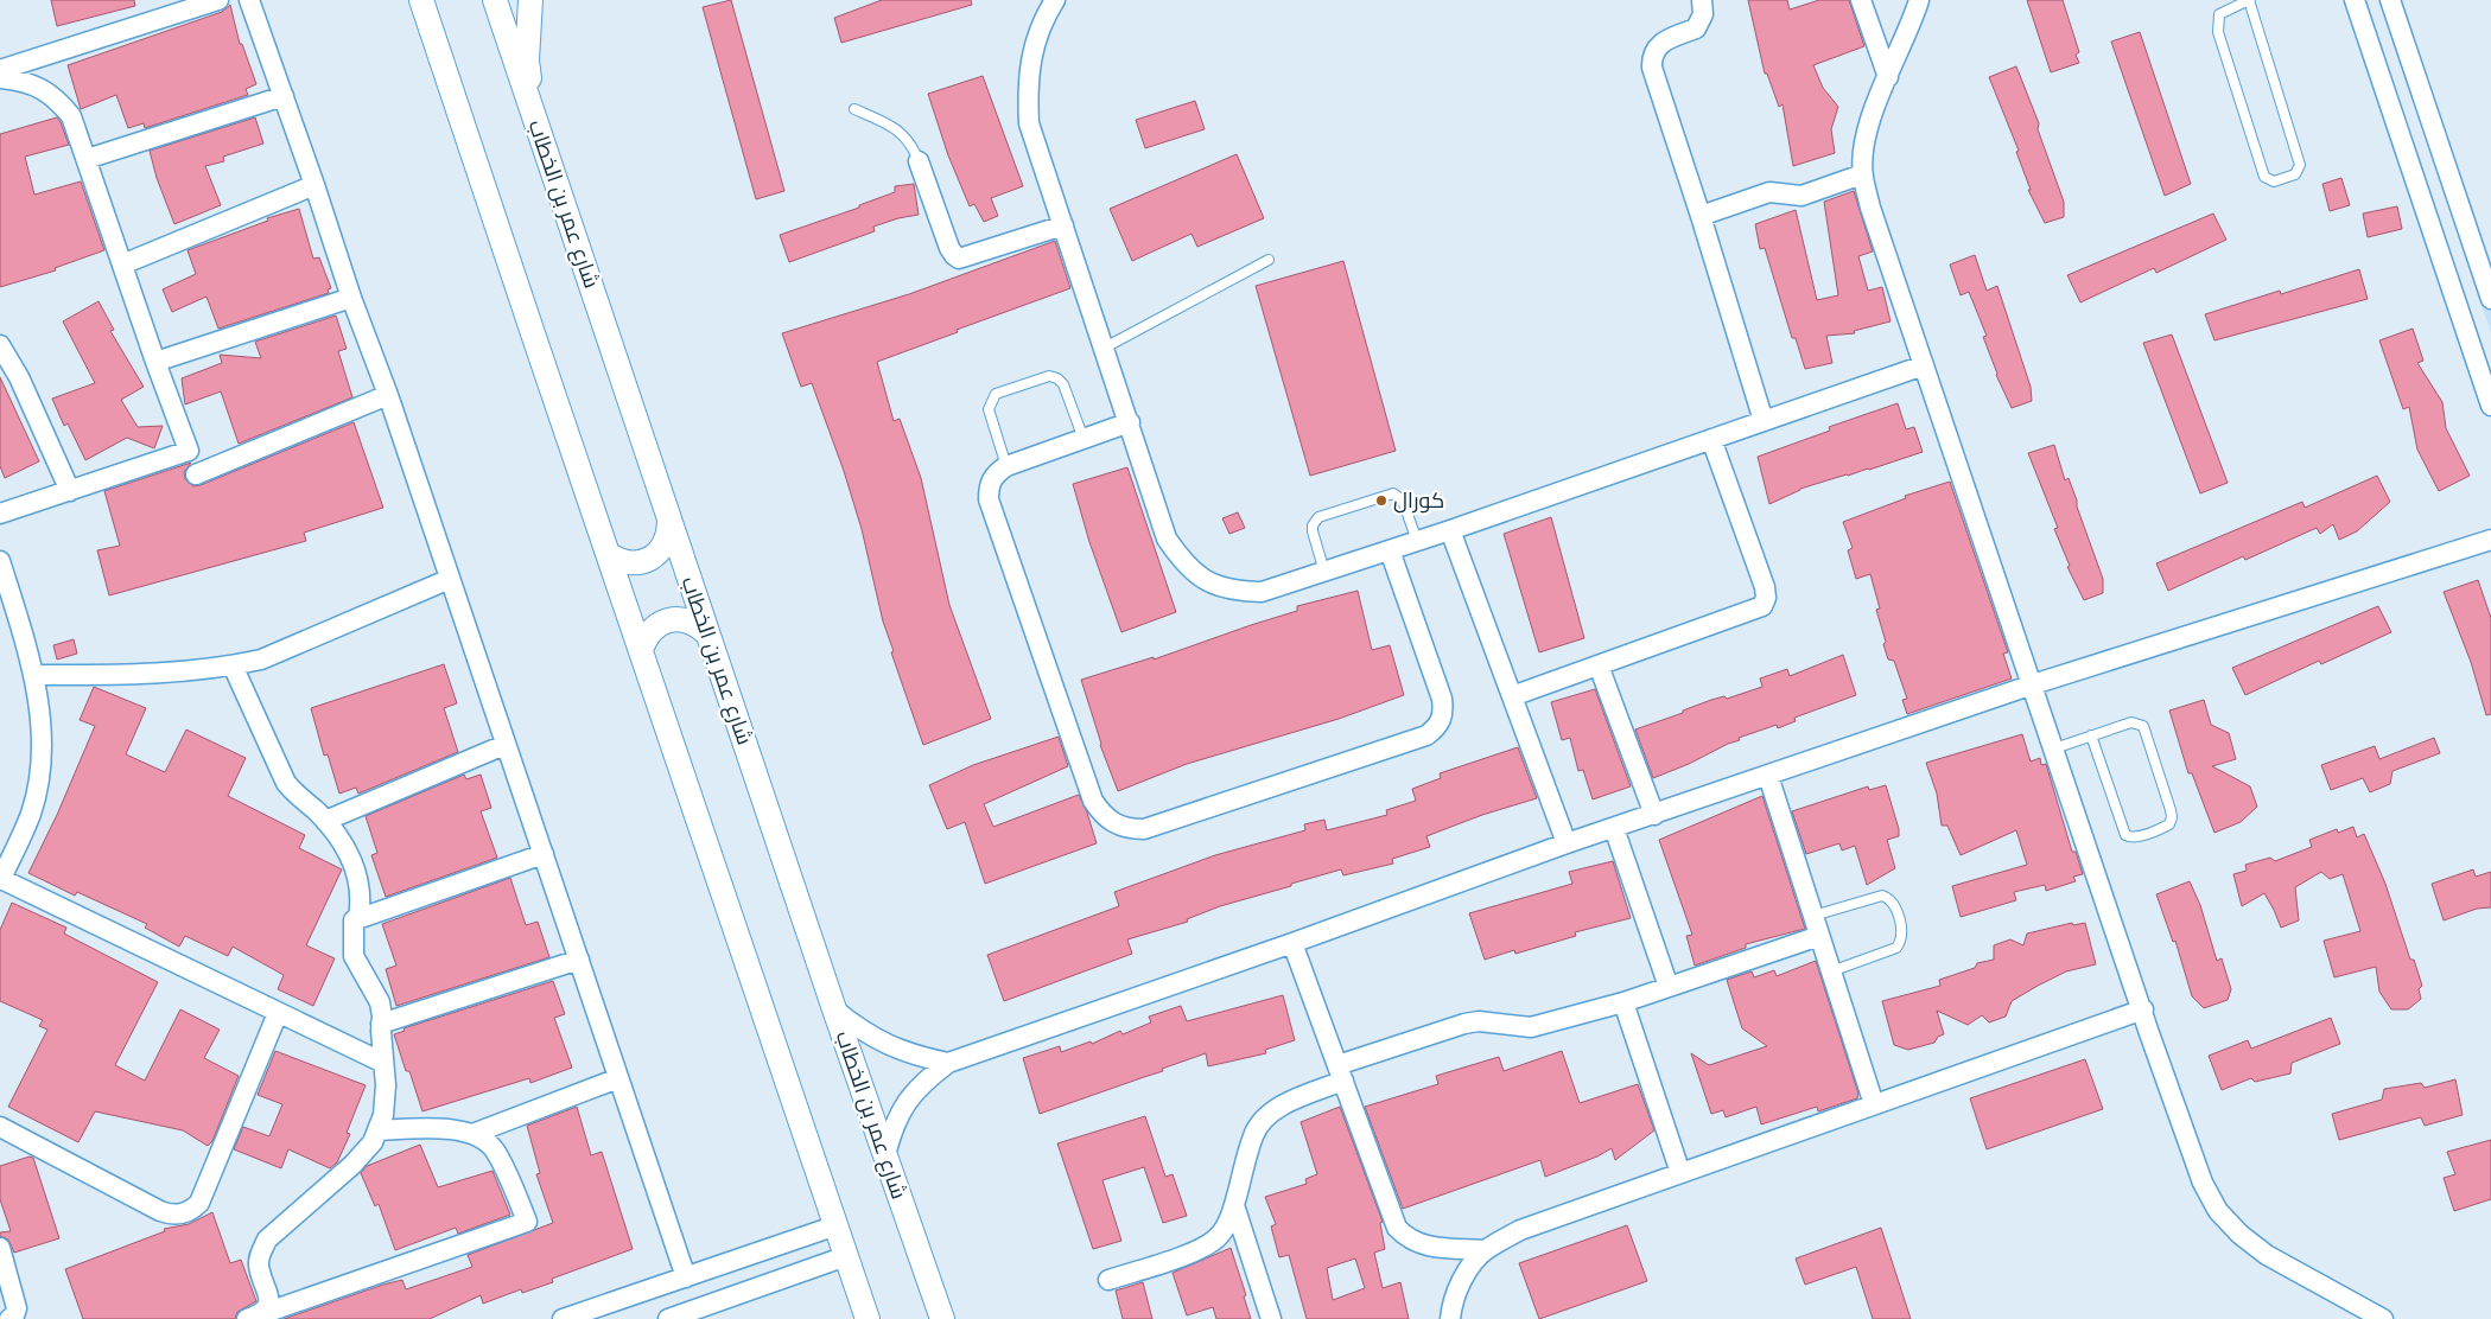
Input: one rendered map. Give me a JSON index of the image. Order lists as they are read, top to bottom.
{
  "streets": {
    "street": ["شارع عمر بن الخطاب"]
  },
  "places": ["كورال"]
}
